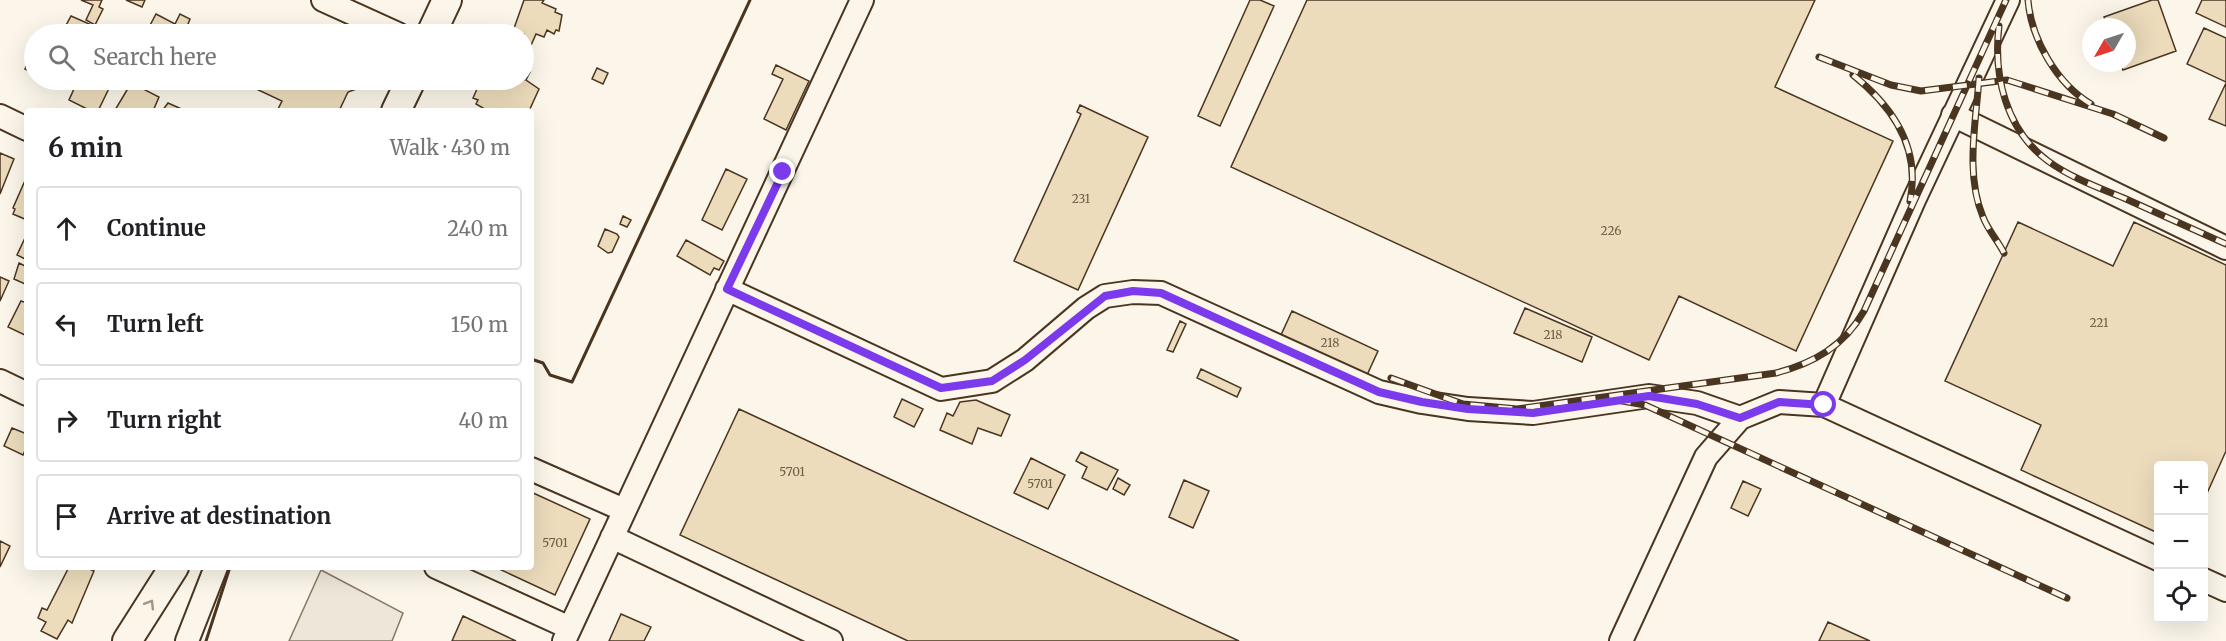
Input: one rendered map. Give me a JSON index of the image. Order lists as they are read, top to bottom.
{
  "house_numbers": [
    "231",
    "226",
    "221",
    "218",
    "218",
    "5701",
    "5701",
    "5701"
  ],
  "north": "bottom left",
  "page": {
    "search": "Search here",
    "heading": ["6 min", "Walk · 430 m"],
    "list": [
      ["Continue", "240 m"],
      ["Turn left", "150 m"],
      ["Turn right", "40 m"],
      "Arrive at destination"
    ],
    "map_buttons": ["+", "−"]
  }
}
